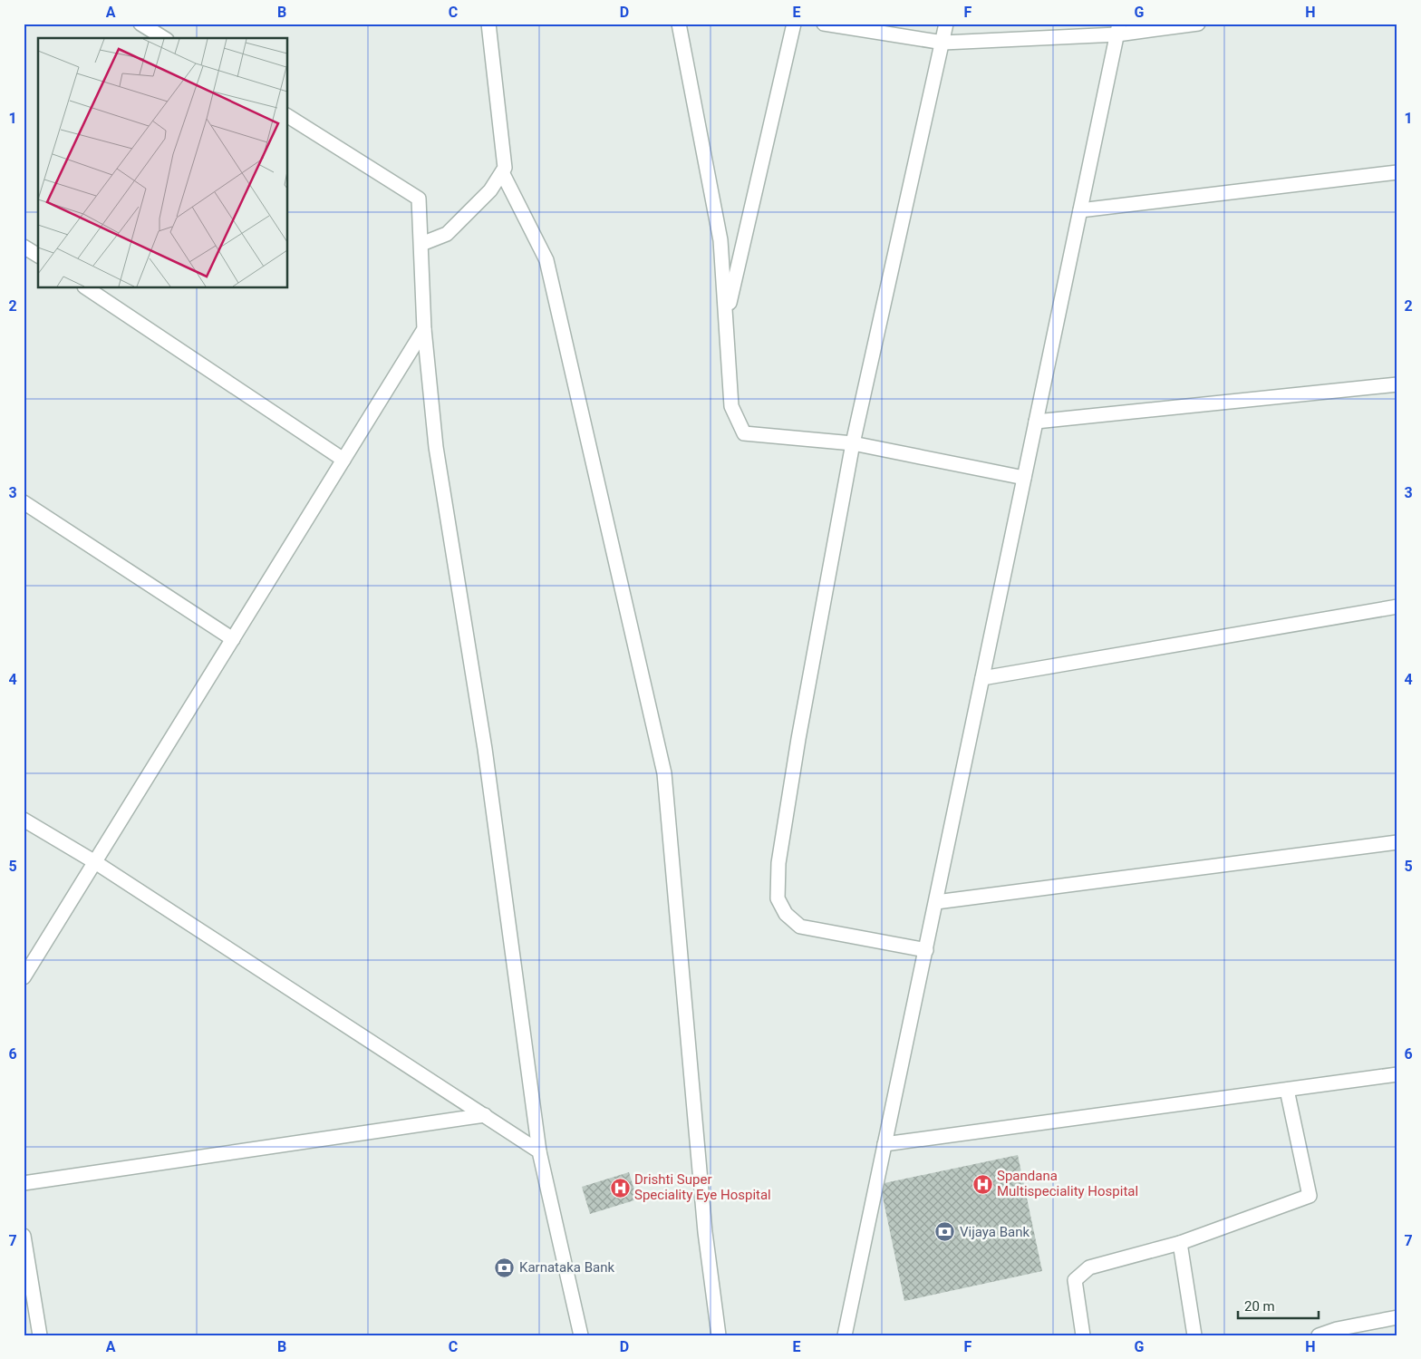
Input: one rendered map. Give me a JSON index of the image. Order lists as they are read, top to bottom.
{
  "places": {
    "hospital": ["Spandana Multispeciality Hospital", "Drishti Super Speciality Eye Hospital"],
    "bank": ["Vijaya Bank", "Karnataka Bank"]
  },
  "scale_bar": "20 m",
  "grid": {
    "columns": [
      "A",
      "B",
      "C",
      "D",
      "E",
      "F",
      "G",
      "H"
    ],
    "rows": [
      "1",
      "2",
      "3",
      "4",
      "5",
      "6",
      "7"
    ]
  }
}
